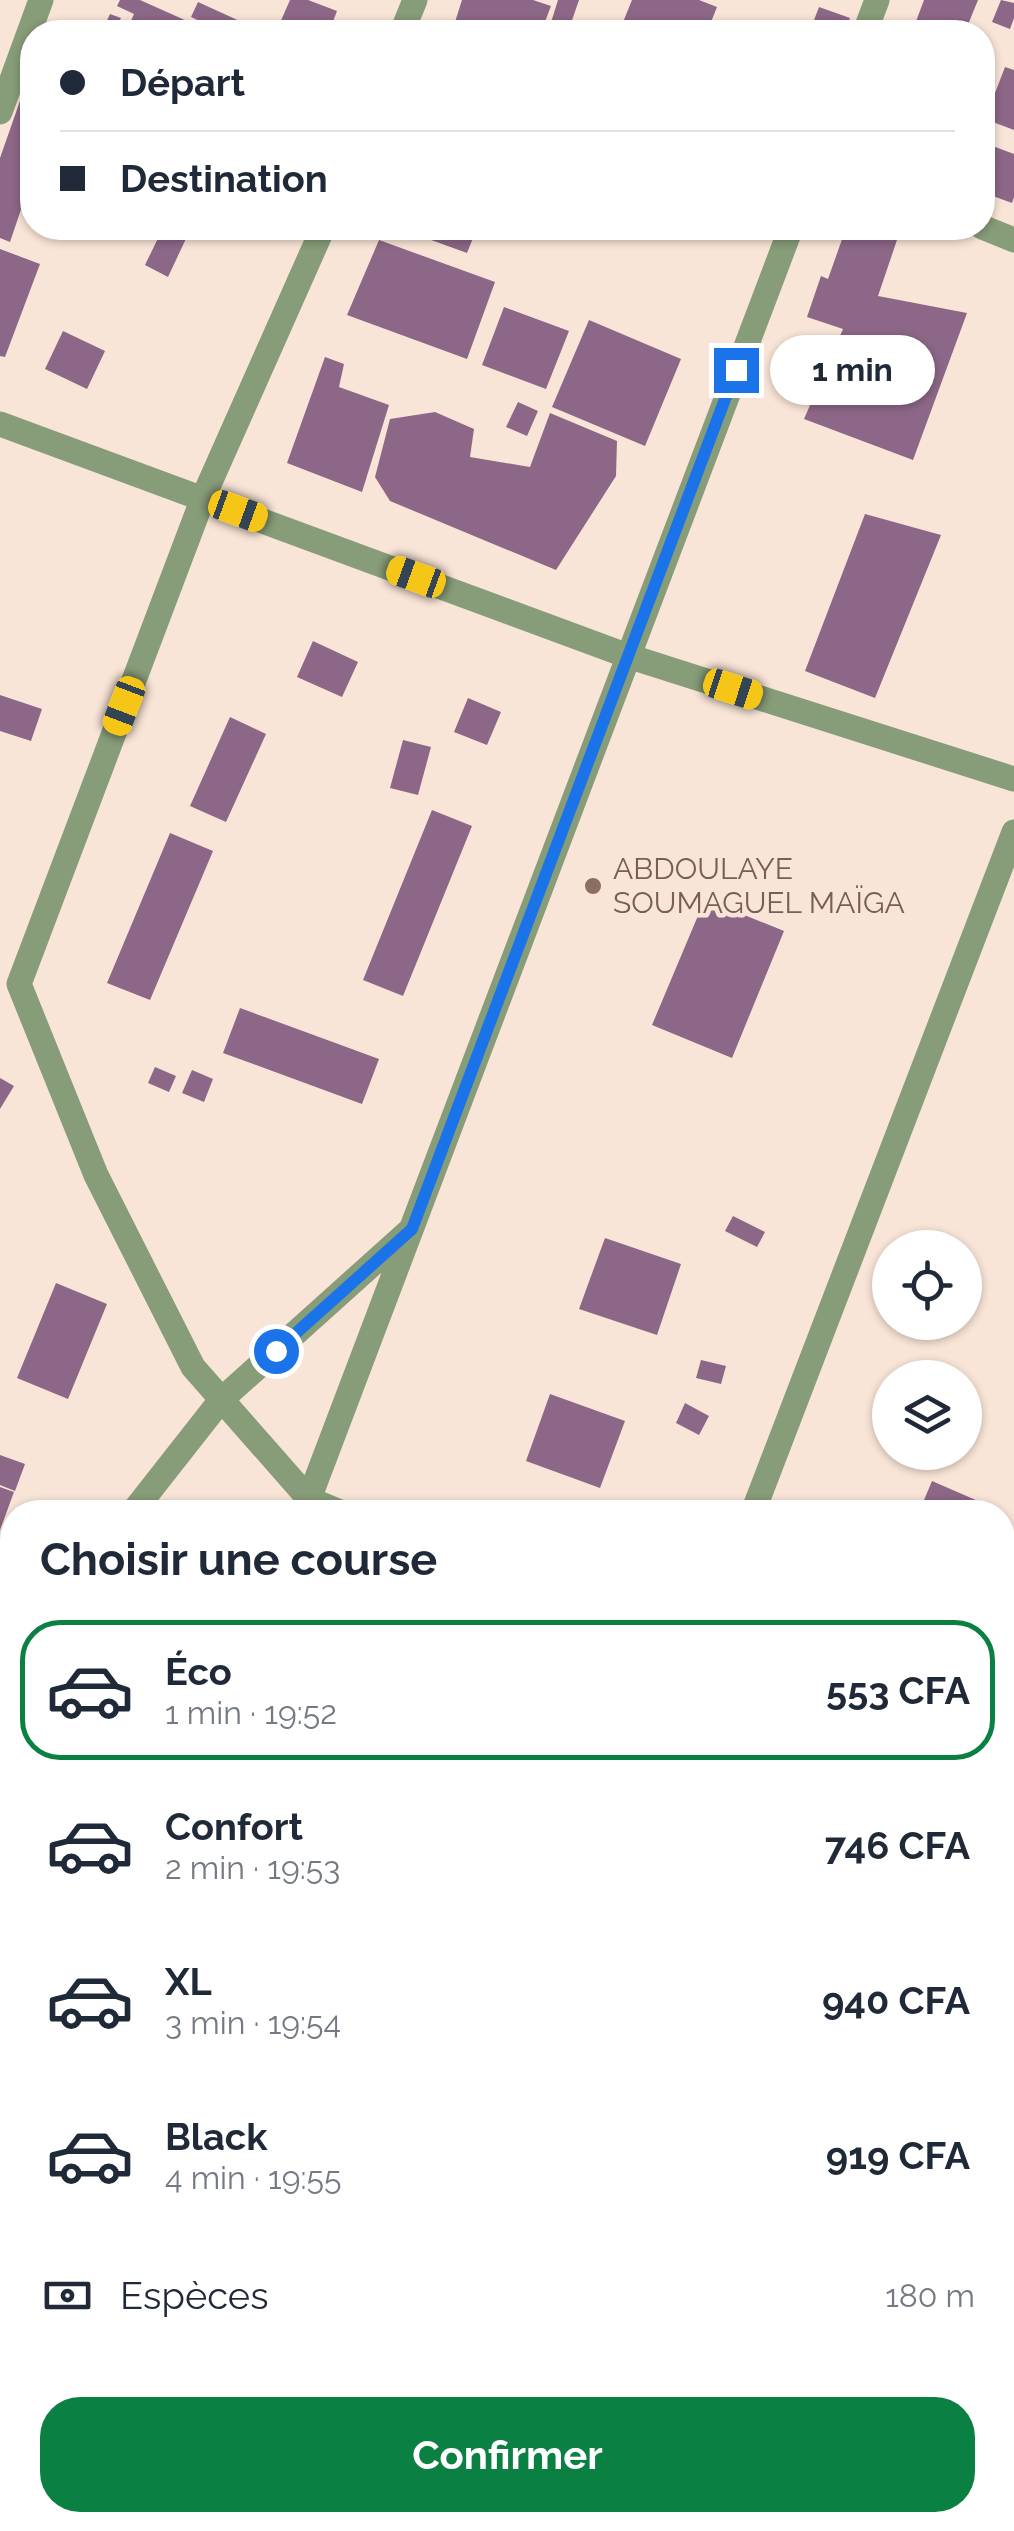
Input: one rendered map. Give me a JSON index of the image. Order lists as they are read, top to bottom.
{
  "places": ["ABDOULAYE SOUMAGUEL MAÏGA"],
  "page": {
    "banner": ["Départ", "Destination"],
    "bubble": "1 min",
    "heading": "Choisir une course",
    "list": [
      {
        "name": "Éco",
        "note": "1 min · 19:52",
        "value": "553 CFA"
      },
      {
        "name": "Confort",
        "note": "2 min · 19:53",
        "value": "746 CFA"
      },
      {
        "name": "XL",
        "note": "3 min · 19:54",
        "value": "940 CFA"
      },
      {
        "name": "Black",
        "note": "4 min · 19:55",
        "value": "919 CFA"
      }
    ],
    "pay": ["Espèces", "180 m"],
    "buttons": "Confirmer"
  }
}
